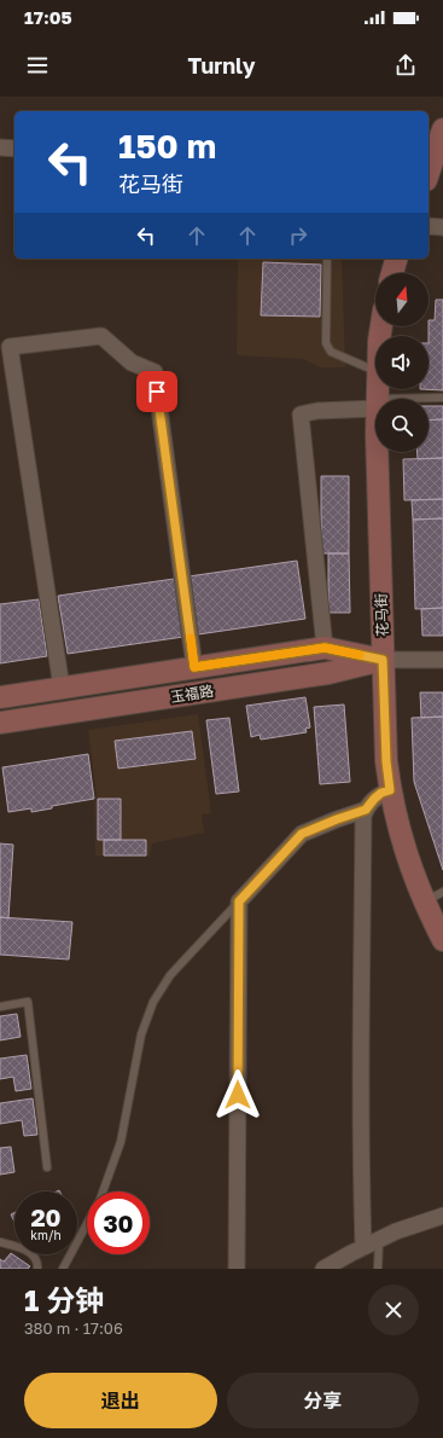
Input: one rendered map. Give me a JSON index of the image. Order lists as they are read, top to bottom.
{
  "streets": {
    "street": ["花马街", "玉福路"]
  },
  "crossings": [
    ["花马街", "玉福路"]
  ],
  "north": "top",
  "page": {
    "status": "17:05",
    "header": "Turnly",
    "turn": ["150 m", "花马街"],
    "speed": "20 km/h",
    "limit": "30",
    "heading": ["1 分钟", "380 m · 17:06"],
    "buttons": ["退出", "分享"]
  }
}
